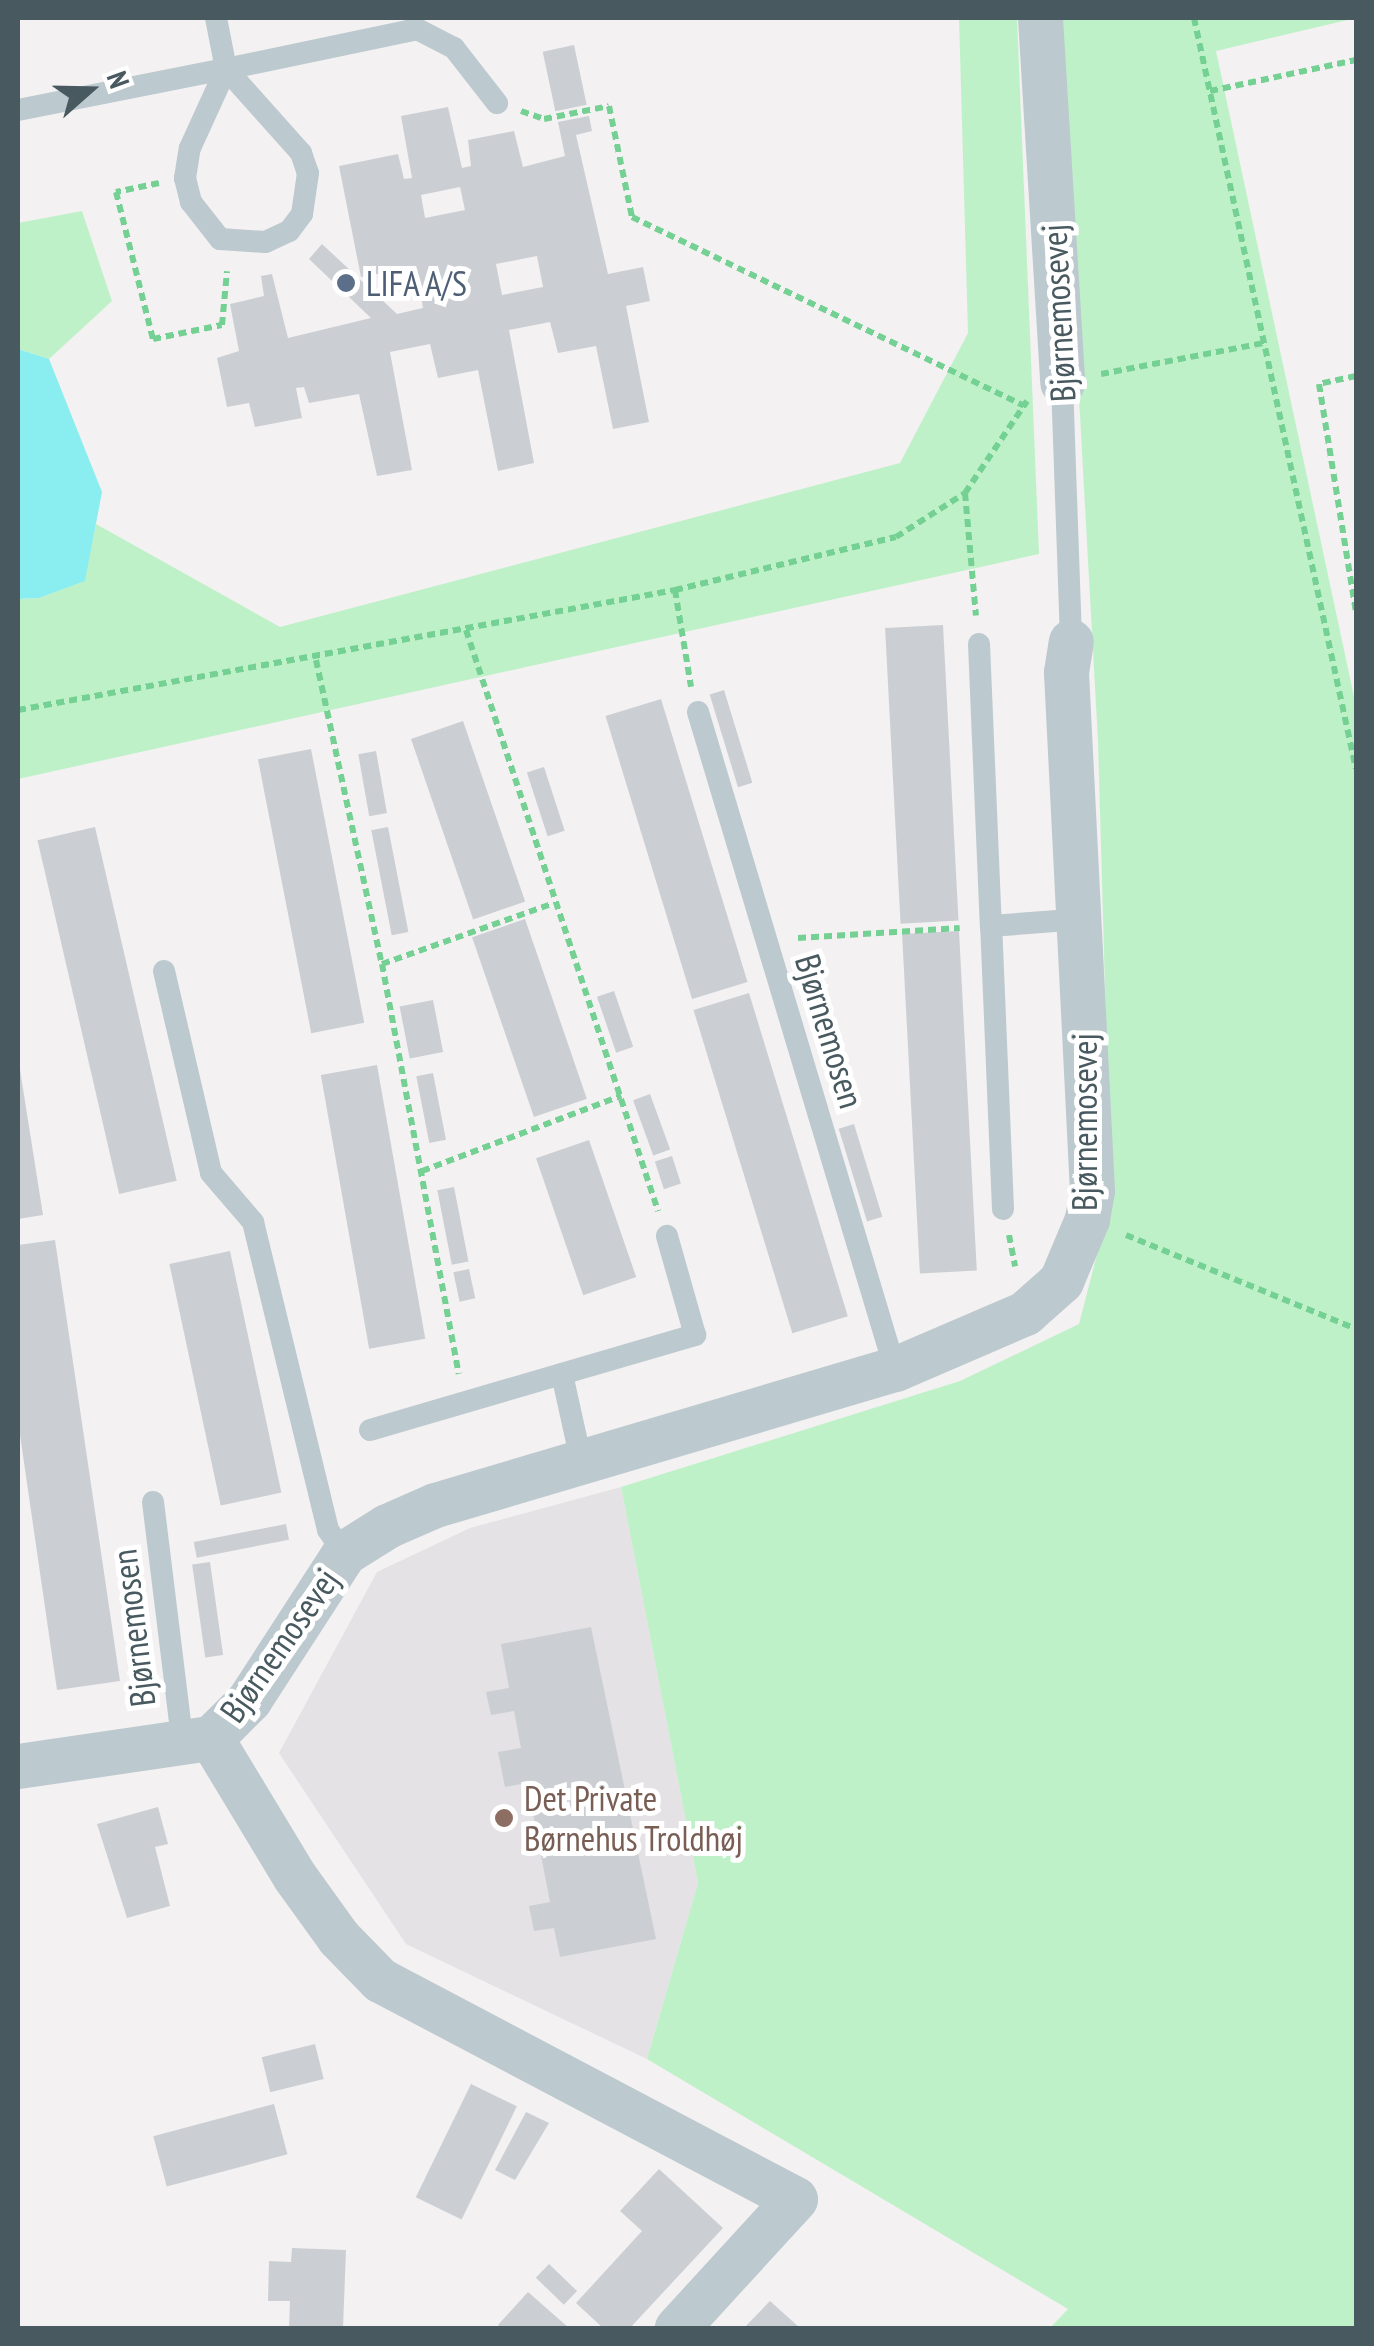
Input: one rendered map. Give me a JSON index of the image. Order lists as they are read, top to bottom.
{
  "streets": {
    "street": ["Bjørnemosevej"],
    "lane": ["Bjørnemosen"]
  },
  "crossings": [
    ["Bjørnemosevej", "Bjørnemosen"]
  ],
  "places": ["LIFA A/S", "Det Private Børnehus Troldhøj"],
  "north": "right"
}
